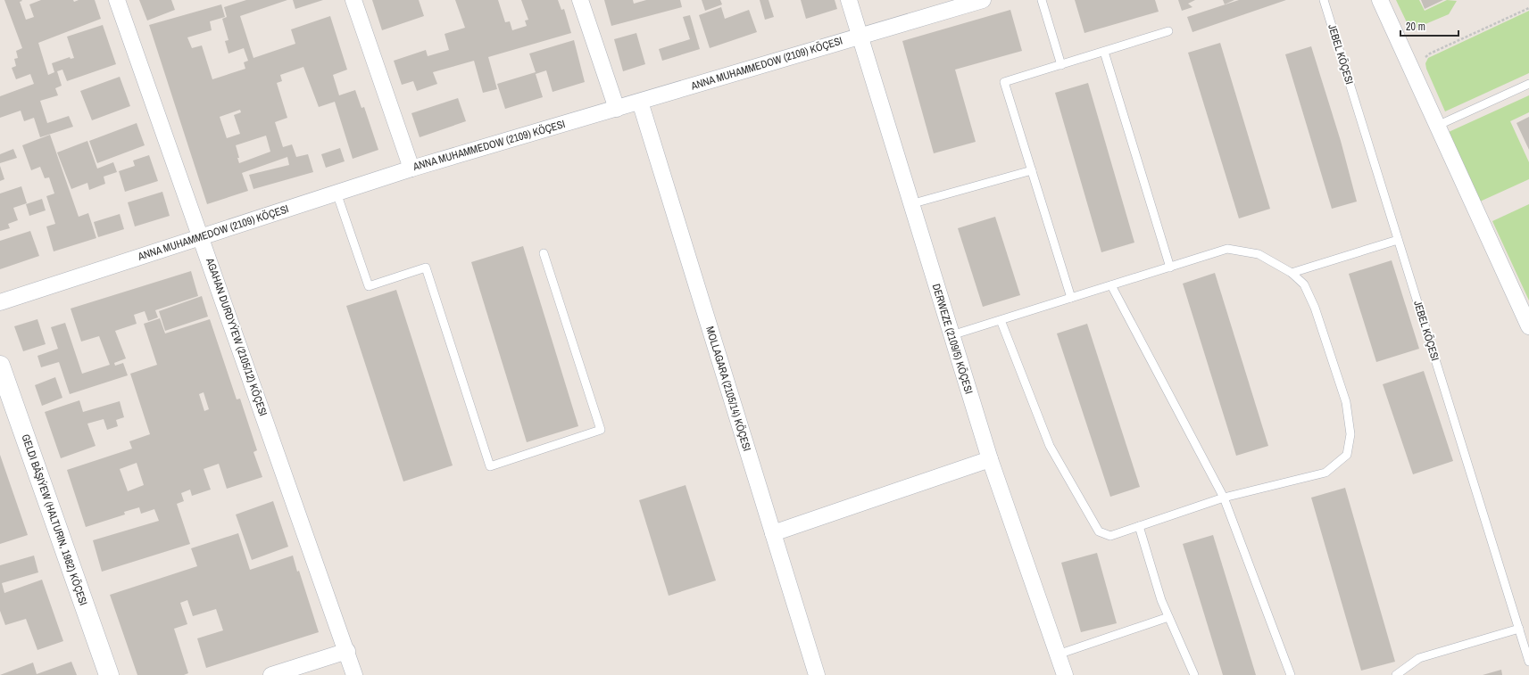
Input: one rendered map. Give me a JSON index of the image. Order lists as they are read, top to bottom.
{
  "streets": {
    "street": [
      "ANNA MUHAMMEDOW (2109) KÖÇESI",
      "AGAHAN DURDYÝEW (2105/12) KÖÇESI",
      "DERWEZE (2109/5) KÖÇESI",
      "MOLLAGARA (2105/14) KÖÇESI",
      "GELDI BÄŞIÝEW (HALTURIN, 1982) KÖÇESI"
    ],
    "lane": ["JEBEL KÖÇESI"]
  },
  "crossings": [
    ["ANNA MUHAMMEDOW (2109) KÖÇESI", "AGAHAN DURDYÝEW (2105/12) KÖÇESI"],
    ["ANNA MUHAMMEDOW (2109) KÖÇESI", "DERWEZE (2109/5) KÖÇESI"],
    ["ANNA MUHAMMEDOW (2109) KÖÇESI", "MOLLAGARA (2105/14) KÖÇESI"]
  ],
  "scale_bar": "20 m"
}
